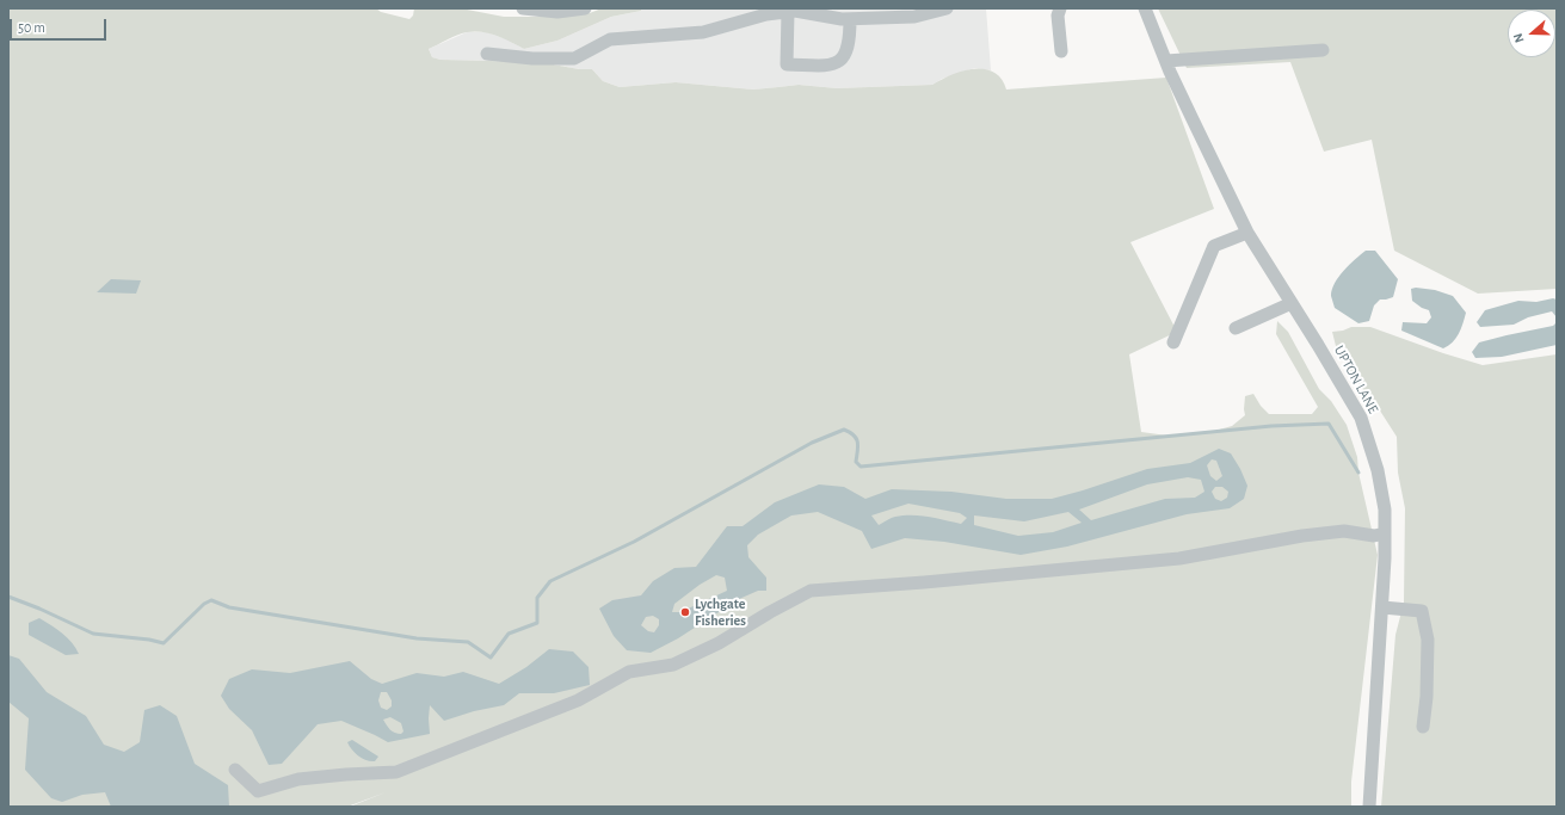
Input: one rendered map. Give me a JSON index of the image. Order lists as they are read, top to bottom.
{
  "streets": {
    "street": ["UPTON LANE"]
  },
  "places": ["Lychgate Fisheries"],
  "scale_bar": "50 m",
  "north": "left"
}
